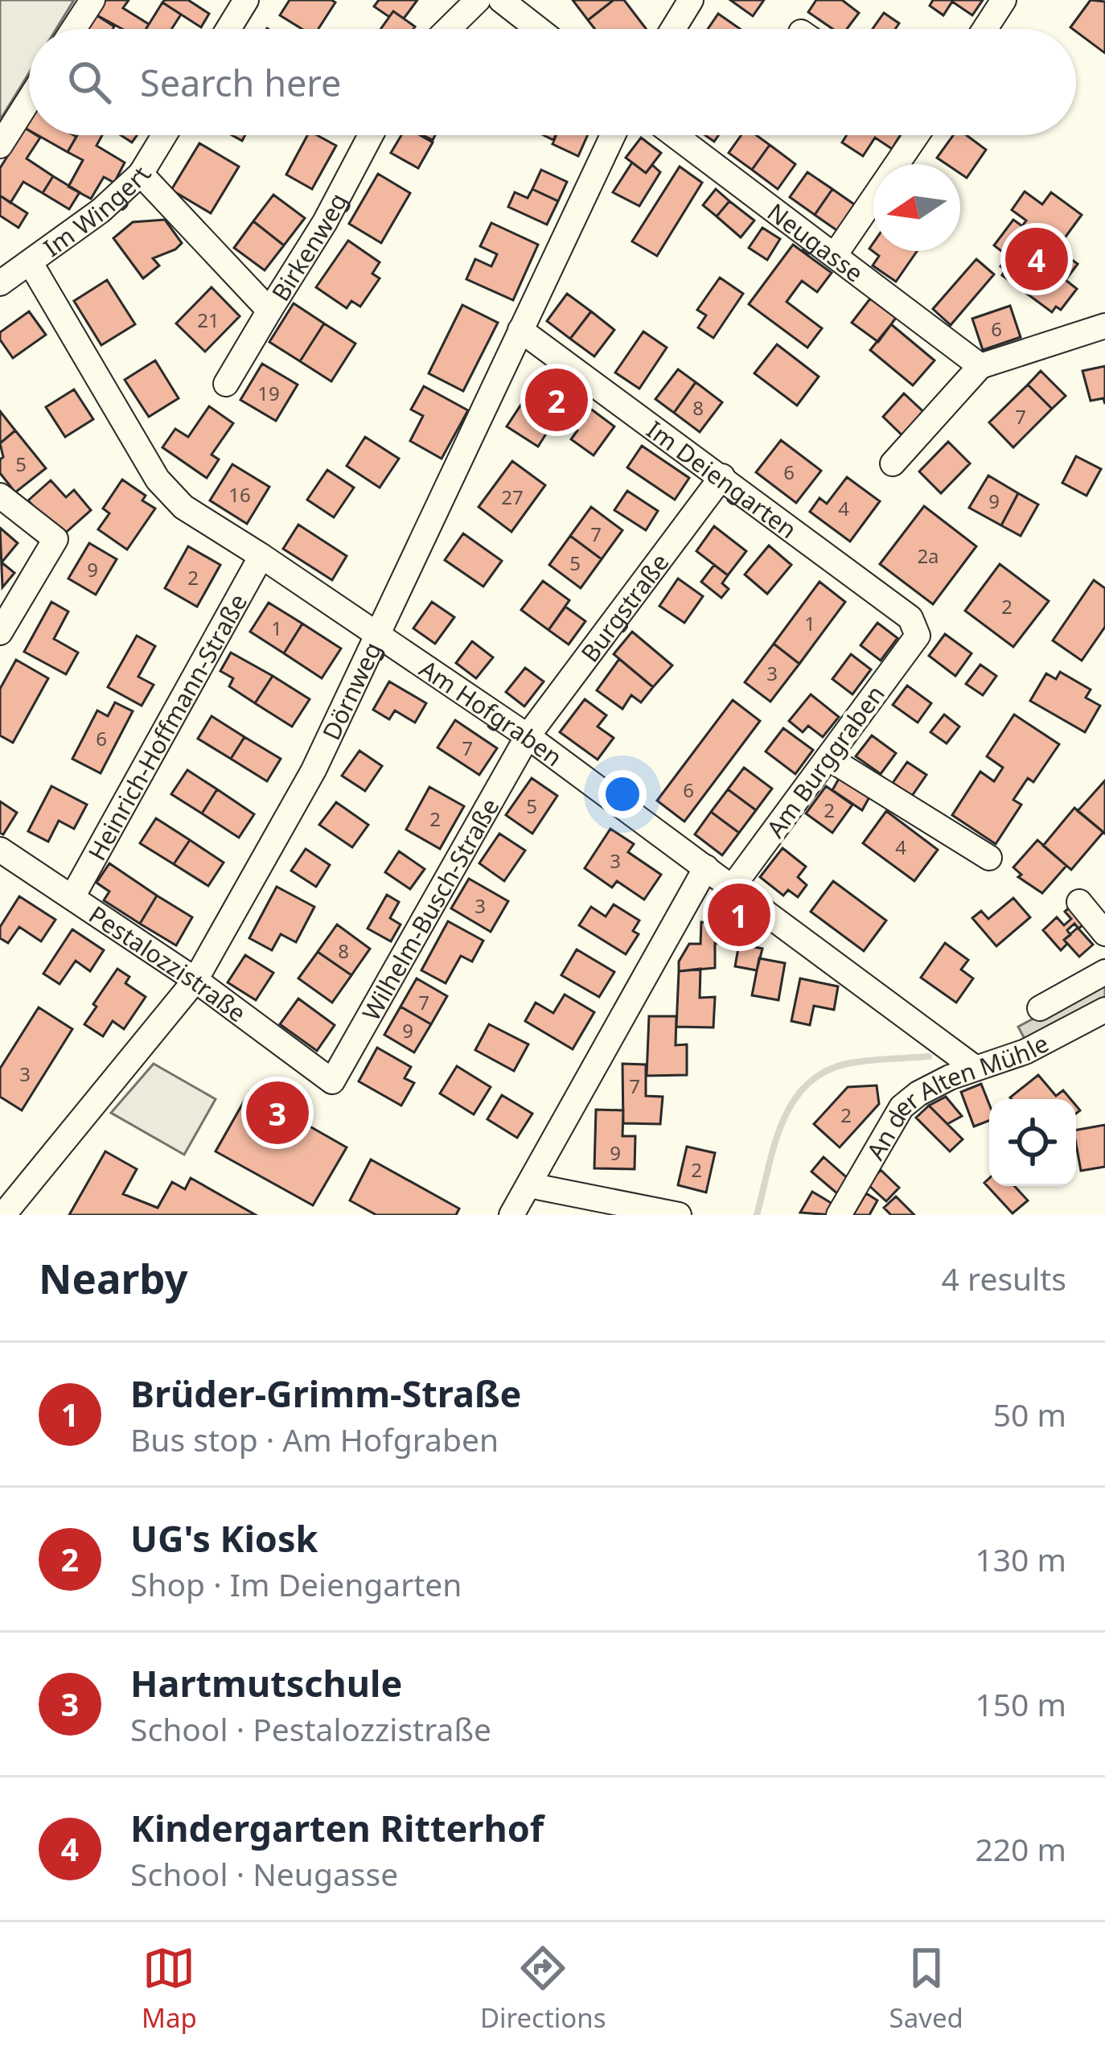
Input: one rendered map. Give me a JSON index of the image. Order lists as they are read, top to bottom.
{
  "streets": {
    "street": [
      "Im Wingert",
      "Neugasse",
      "Birkenweg",
      "Im Deiengarten",
      "Burgstraße",
      "Dörnweg",
      "Am Hofgraben",
      "Heinrich-Hoffmann-Straße",
      "Am Burggraben",
      "Wilhelm-Busch-Straße",
      "Pestalozzistraße",
      "An der Alten Mühle"
    ]
  },
  "crossings": [
    ["Im Wingert", "Birkenweg"],
    ["Im Wingert", "Am Hofgraben"],
    ["Im Deiengarten", "Burgstraße"],
    ["Im Deiengarten", "Dörnweg"],
    ["Im Deiengarten", "Am Burggraben"],
    ["Burgstraße", "Am Hofgraben"],
    ["Burgstraße", "Wilhelm-Busch-Straße"],
    ["Dörnweg", "Am Hofgraben"],
    ["Dörnweg", "Pestalozzistraße"],
    ["Am Hofgraben", "Heinrich-Hoffmann-Straße"],
    ["Am Hofgraben", "Am Burggraben"],
    ["Am Hofgraben", "Wilhelm-Busch-Straße"],
    ["Am Hofgraben", "An der Alten Mühle"],
    ["Heinrich-Hoffmann-Straße", "Pestalozzistraße"],
    ["Wilhelm-Busch-Straße", "Pestalozzistraße"]
  ],
  "house_numbers": [
    "21",
    "6",
    "19",
    "8",
    "7",
    "5",
    "6",
    "16",
    "27",
    "9",
    "4",
    "7",
    "2a",
    "5",
    "9",
    "2",
    "2",
    "1",
    "1",
    "3",
    "6",
    "7",
    "6",
    "5",
    "2",
    "2",
    "4",
    "3",
    "3",
    "8",
    "7",
    "9",
    "3",
    "7",
    "2",
    "9",
    "2"
  ],
  "north": "left",
  "page": {
    "search": "Search here",
    "pins": [
      "4",
      "2",
      "1",
      "3"
    ],
    "heading": ["Nearby", "4 results"],
    "list": [
      {
        "mark": "1",
        "name": "Brüder-Grimm-Straße",
        "note": "Bus stop · Am Hofgraben",
        "value": "50 m"
      },
      {
        "mark": "2",
        "name": "UG's Kiosk",
        "note": "Shop · Im Deiengarten",
        "value": "130 m"
      },
      {
        "mark": "3",
        "name": "Hartmutschule",
        "note": "School · Pestalozzistraße",
        "value": "150 m"
      },
      {
        "mark": "4",
        "name": "Kindergarten Ritterhof",
        "note": "School · Neugasse",
        "value": "220 m"
      }
    ],
    "nav": ["Map", "Directions", "Saved"]
  }
}
